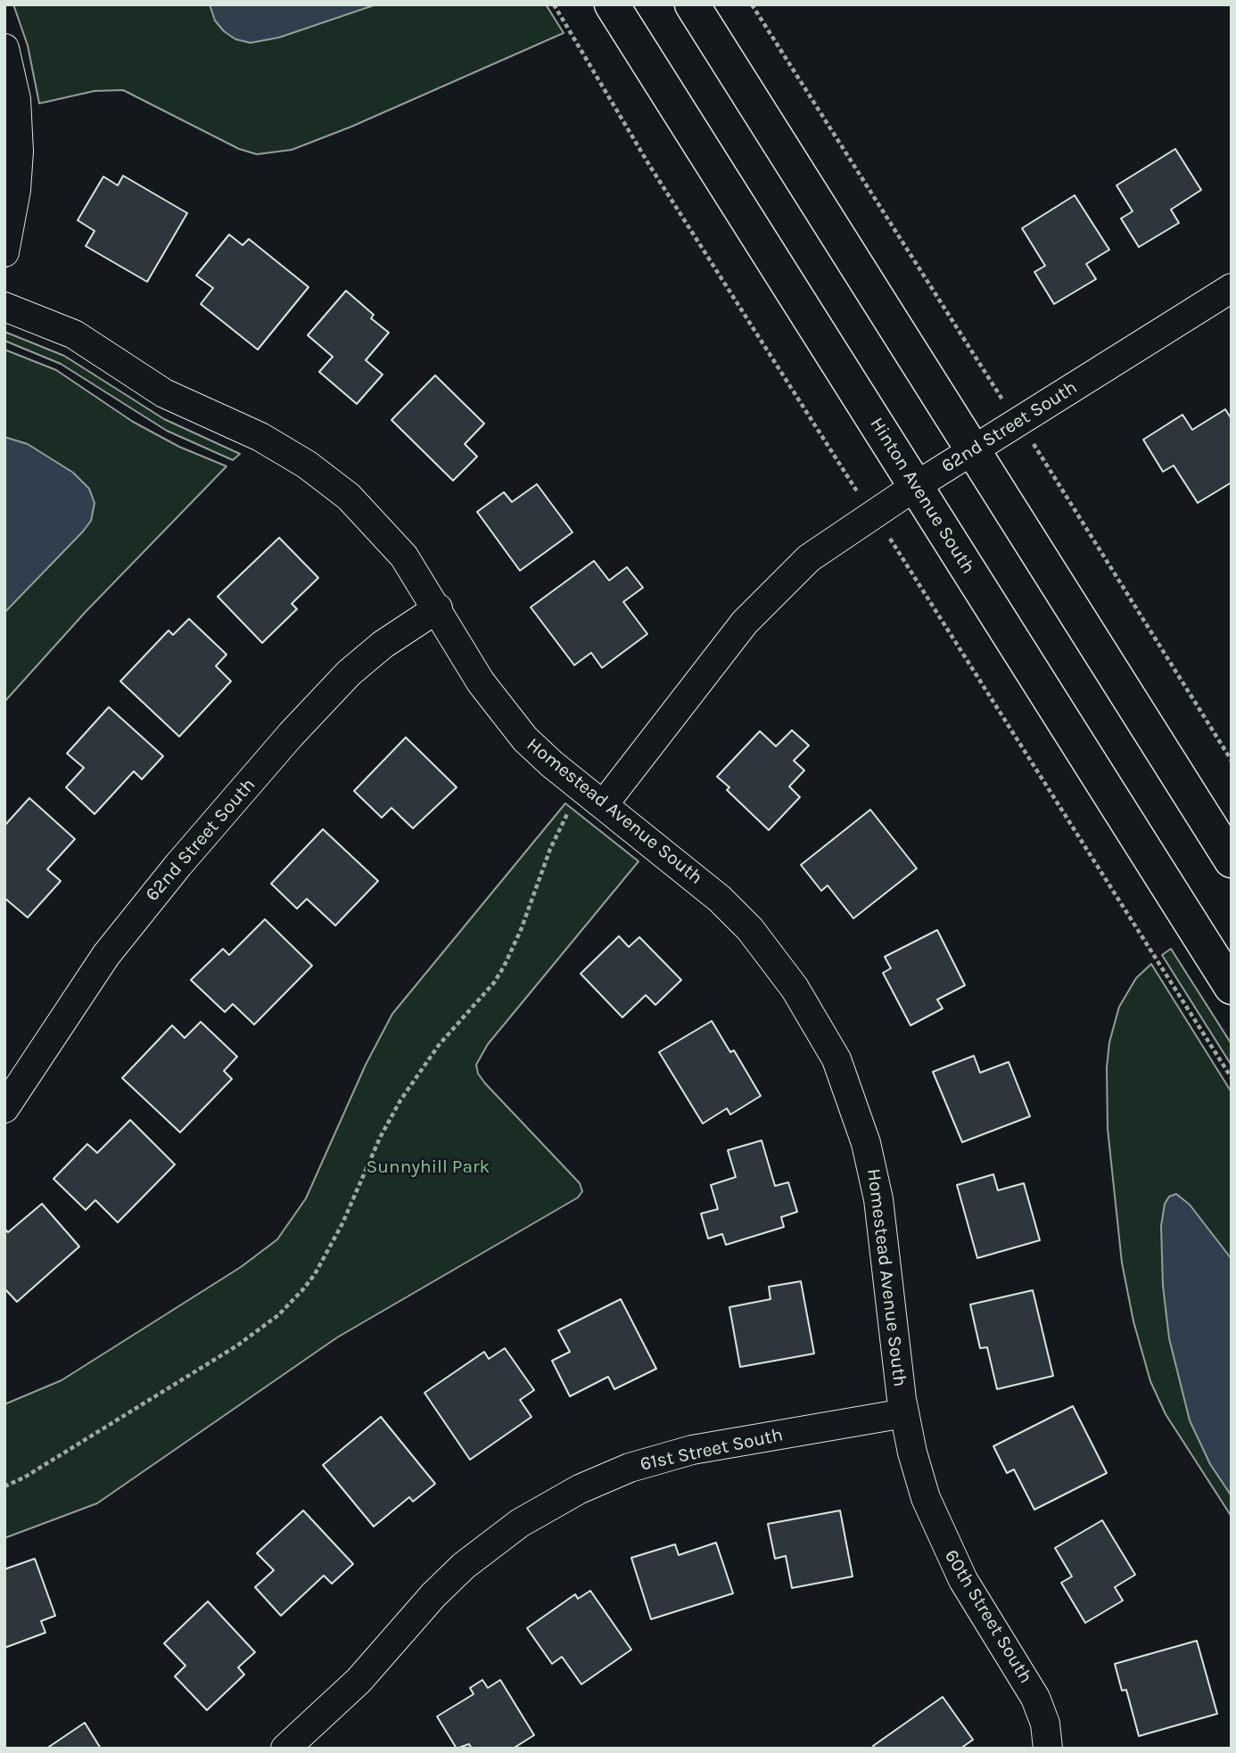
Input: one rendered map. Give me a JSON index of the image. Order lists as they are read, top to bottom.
{
  "streets": {
    "main road": ["Hinton Avenue South"],
    "street": [
      "62nd Street South",
      "Homestead Avenue South",
      "61st Street South",
      "60th Street South"
    ]
  },
  "crossings": [
    ["62nd Street South", "Hinton Avenue South"],
    ["62nd Street South", "Homestead Avenue South"],
    ["Homestead Avenue South", "61st Street South"],
    ["Homestead Avenue South", "60th Street South"],
    ["61st Street South", "60th Street South"]
  ],
  "parks": ["Sunnyhill Park"]
}
